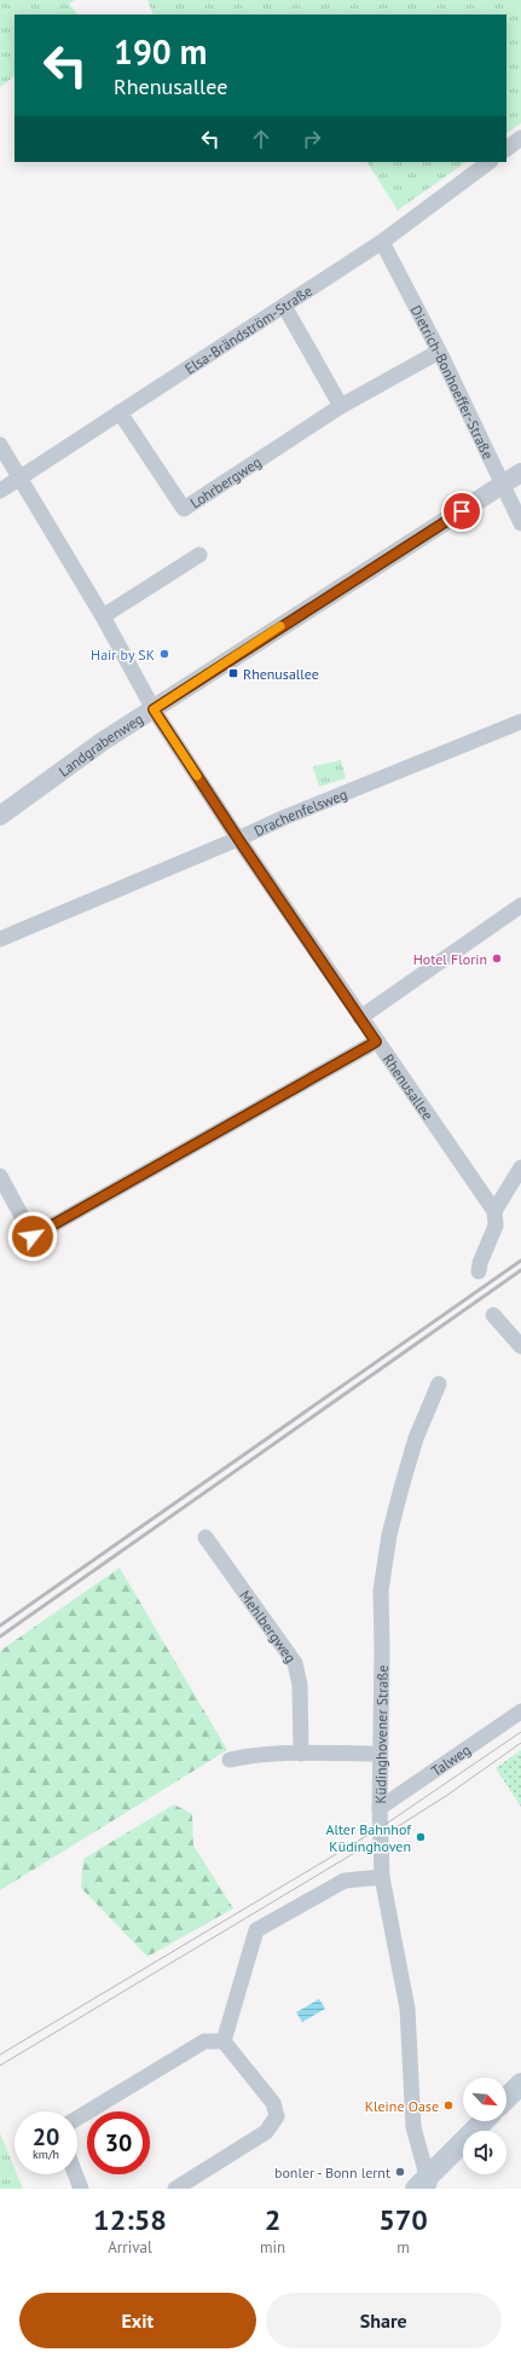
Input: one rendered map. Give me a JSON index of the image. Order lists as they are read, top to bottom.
{
  "streets": {
    "street": [
      "Elsa-Brändström-Straße",
      "Dietrich-Bonhoeffer-Straße",
      "Lohrbergweg",
      "Landgrabenweg",
      "Drachenfelsweg",
      "Rhenusallee",
      "Mehlbergweg",
      "Küdinghovener Straße",
      "Talweg"
    ]
  },
  "crossings": [
    ["Elsa-Brändström-Straße", "Dietrich-Bonhoeffer-Straße"],
    ["Elsa-Brändström-Straße", "Lohrbergweg"],
    ["Elsa-Brändström-Straße", "Rhenusallee"],
    ["Dietrich-Bonhoeffer-Straße", "Lohrbergweg"],
    ["Dietrich-Bonhoeffer-Straße", "Landgrabenweg"],
    ["Landgrabenweg", "Rhenusallee"],
    ["Drachenfelsweg", "Rhenusallee"],
    ["Küdinghovener Straße", "Talweg"]
  ],
  "places": {
    "other": [
      "Hair by SK",
      "Hotel Florin",
      "Alter Bahnhof Küdinghoven",
      "Kleine Oase",
      "bonler - Bonn lernt"
    ],
    "transit": ["Rhenusallee"]
  },
  "north": "bottom right",
  "page": {
    "turn": ["190 m", "Rhenusallee"],
    "speed": "20 km/h",
    "limit": "30",
    "eta": [
      "12:58",
      "Arrival",
      "2",
      "min",
      "570",
      "m"
    ],
    "buttons": ["Exit", "Share"]
  }
}
